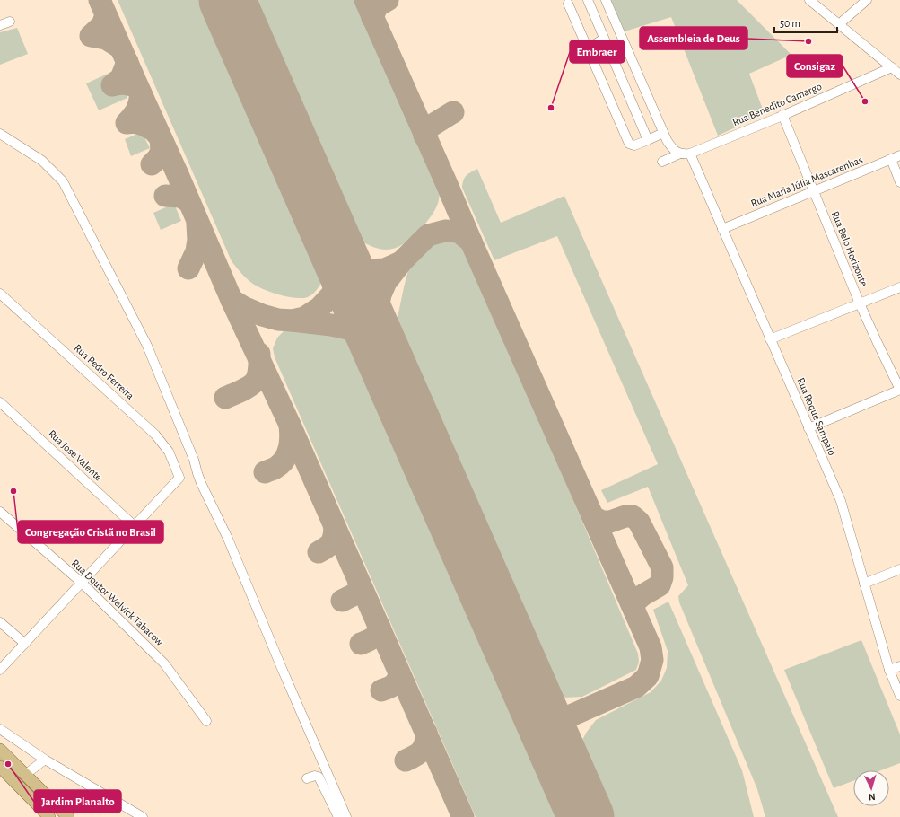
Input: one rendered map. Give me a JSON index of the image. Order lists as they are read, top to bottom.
{
  "streets": {
    "street": [
      "Rua Benedito Camargo",
      "Rua Maria Júlia Mascarenhas",
      "Rua Belo Horizonte",
      "Rua Pedro Ferreira",
      "Rua Roque Sampaio",
      "Rua José Valente",
      "Rua Doutor Welvick Tabacow"
    ]
  },
  "crossings": [
    ["Rua Benedito Camargo", "Rua Belo Horizonte"],
    ["Rua Benedito Camargo", "Rua Roque Sampaio"],
    ["Rua Maria Júlia Mascarenhas", "Rua Belo Horizonte"],
    ["Rua Maria Júlia Mascarenhas", "Rua Roque Sampaio"],
    ["Rua Pedro Ferreira", "Rua José Valente"]
  ],
  "places": [
    "Assembleia de Deus",
    "Consigaz",
    "Embraer",
    "Congregação Cristã no Brasil",
    "Jardim Planalto"
  ],
  "scale_bar": "50 m",
  "north": "bottom"
}
